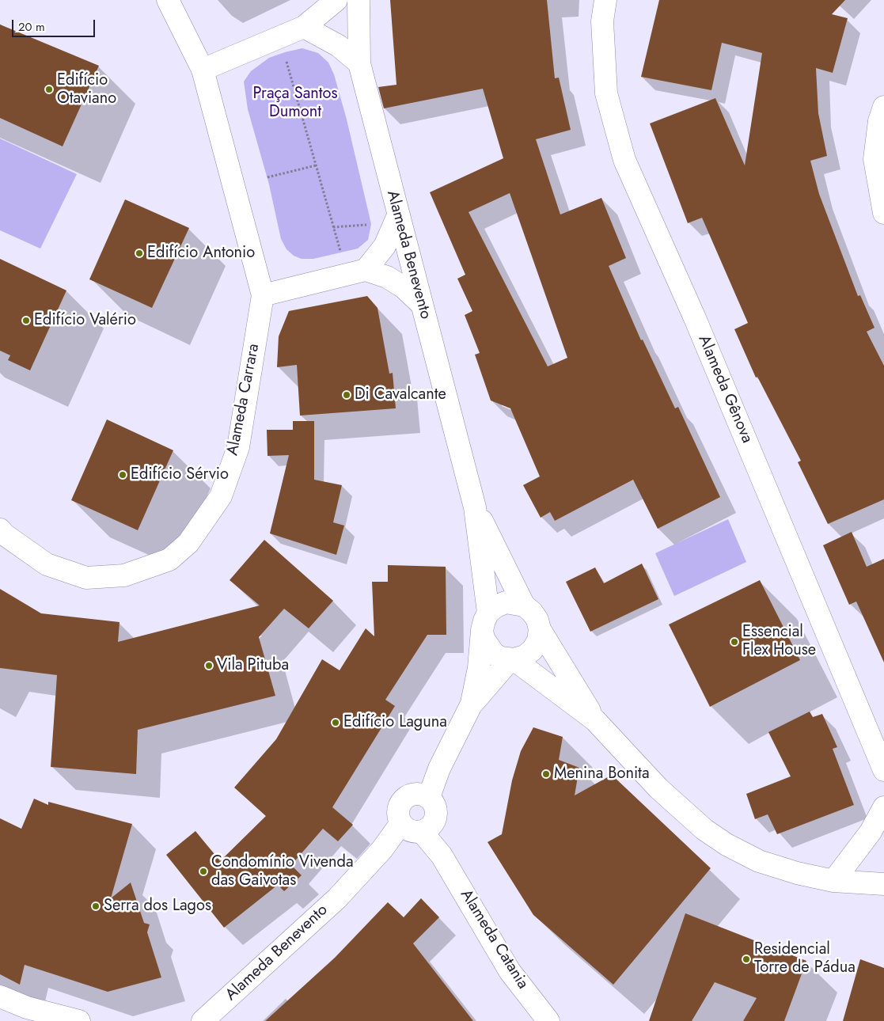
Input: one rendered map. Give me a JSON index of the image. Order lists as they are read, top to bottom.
{
  "streets": {
    "street": [
      "Alameda Benevento",
      "Alameda Gênova",
      "Alameda Carrara",
      "Alameda Catania"
    ]
  },
  "crossings": [
    ["Alameda Benevento", "Alameda Catania"]
  ],
  "parks": ["Praça Santos Dumont"],
  "places": [
    "Edifício Otaviano",
    "Edifício Antonio",
    "Edifício Valério",
    "Di Cavalcante",
    "Edifício Sérvio",
    "Essencial Flex House",
    "Vila Pituba",
    "Edifício Laguna",
    "Menina Bonita",
    "Condomínio Vivenda das Gaivotas",
    "Serra dos Lagos",
    "Residencial Torre de Pádua"
  ],
  "scale_bar": "20 m"
}
